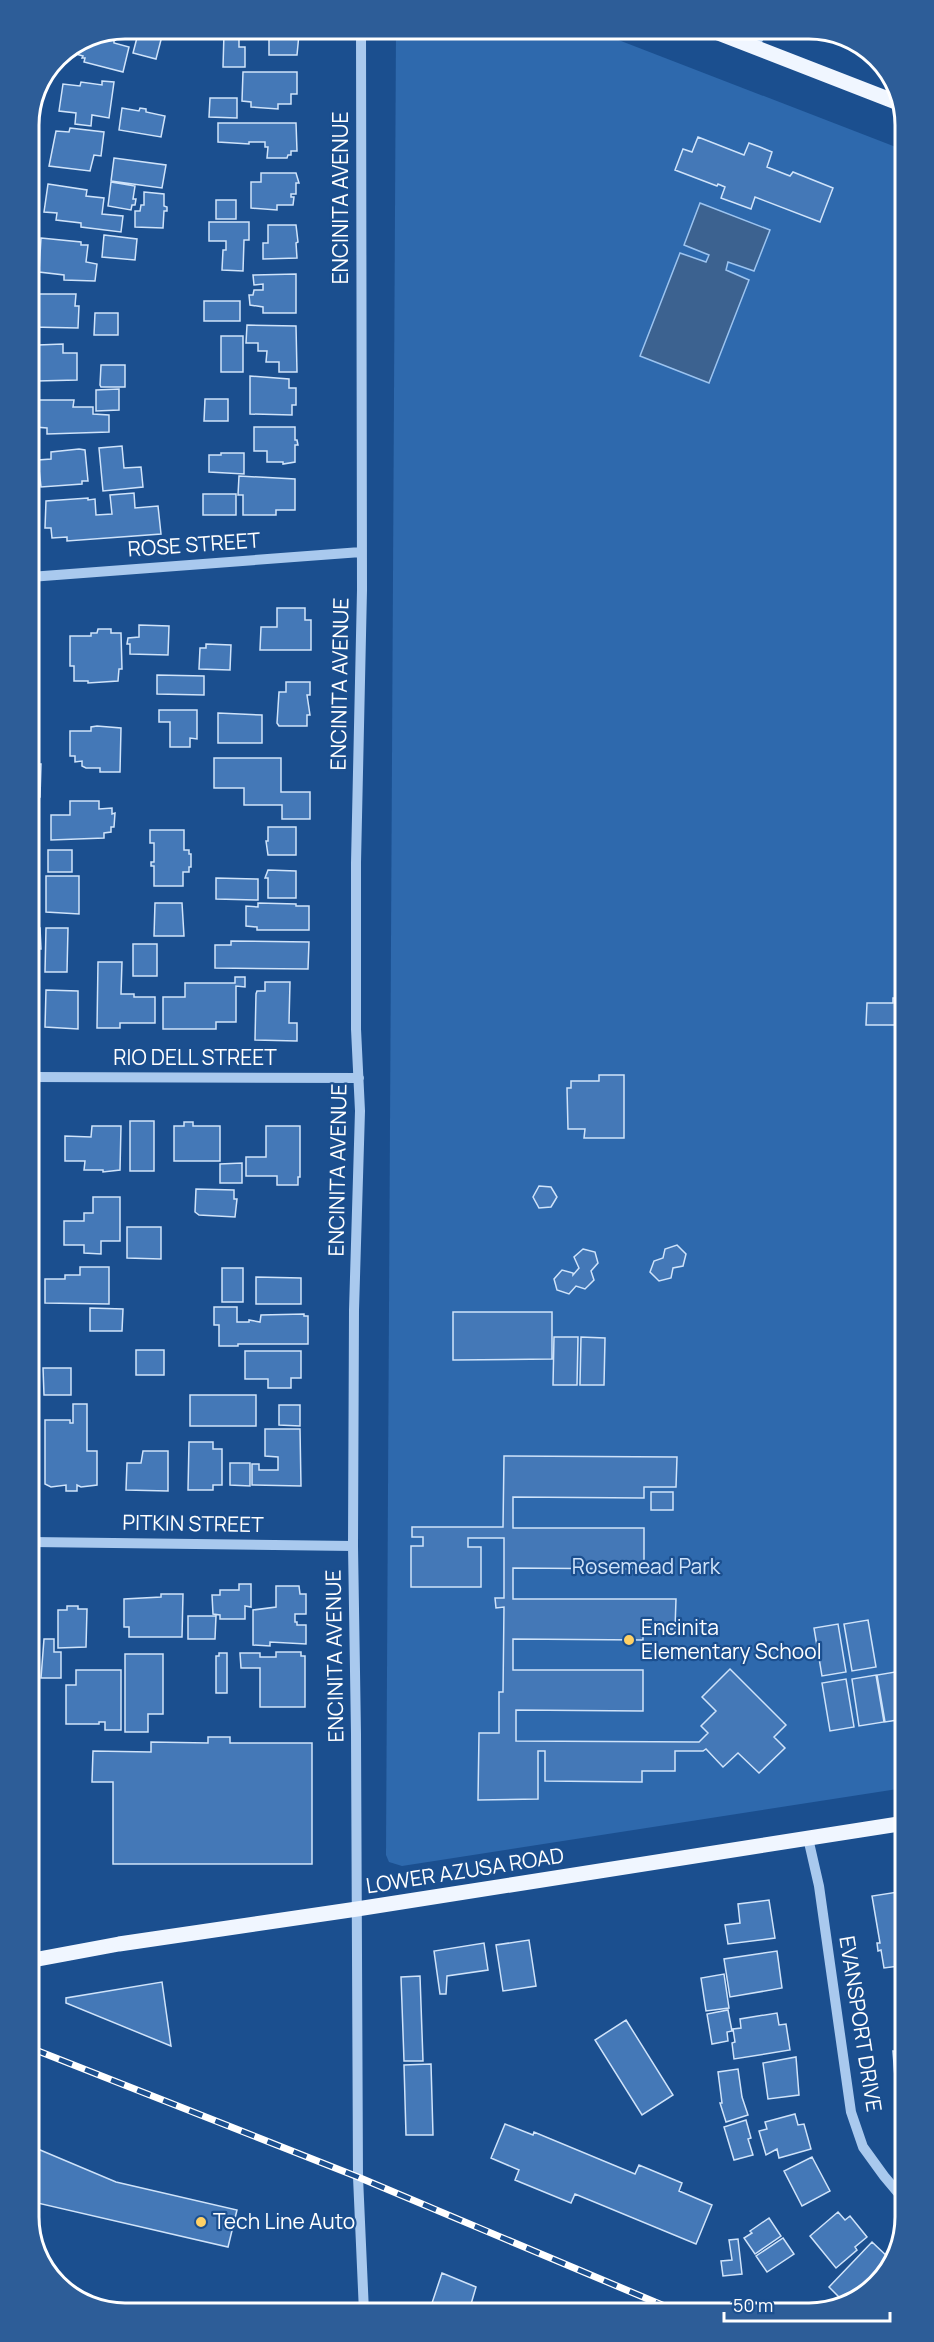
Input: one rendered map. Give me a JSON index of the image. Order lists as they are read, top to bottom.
{
  "streets": {
    "main road": ["LOWER AZUSA ROAD"],
    "street": [
      "ENCINITA AVENUE",
      "ROSE STREET",
      "RIO DELL STREET",
      "PITKIN STREET",
      "EVANSPORT DRIVE"
    ]
  },
  "crossings": [
    ["ENCINITA AVENUE", "ROSE STREET"],
    ["ENCINITA AVENUE", "RIO DELL STREET"],
    ["ENCINITA AVENUE", "PITKIN STREET"],
    ["ENCINITA AVENUE", "LOWER AZUSA ROAD"],
    ["LOWER AZUSA ROAD", "EVANSPORT DRIVE"]
  ],
  "parks": ["Rosemead Park"],
  "places": ["Encinita Elementary School", "Tech Line Auto"],
  "scale_bar": "50 m"
}
